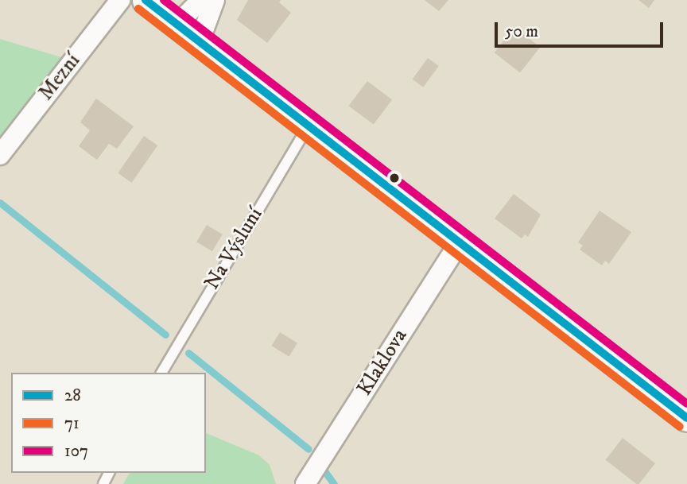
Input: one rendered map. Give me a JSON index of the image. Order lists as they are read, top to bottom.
{
  "streets": {
    "street": ["Mezní", "Klaklova"],
    "lane": ["Na Výsluní"]
  },
  "lines": ["transit line 28", "transit line 107", "transit line 71"],
  "legend": ["28", "71", "107"],
  "scale_bar": "50 m"
}
